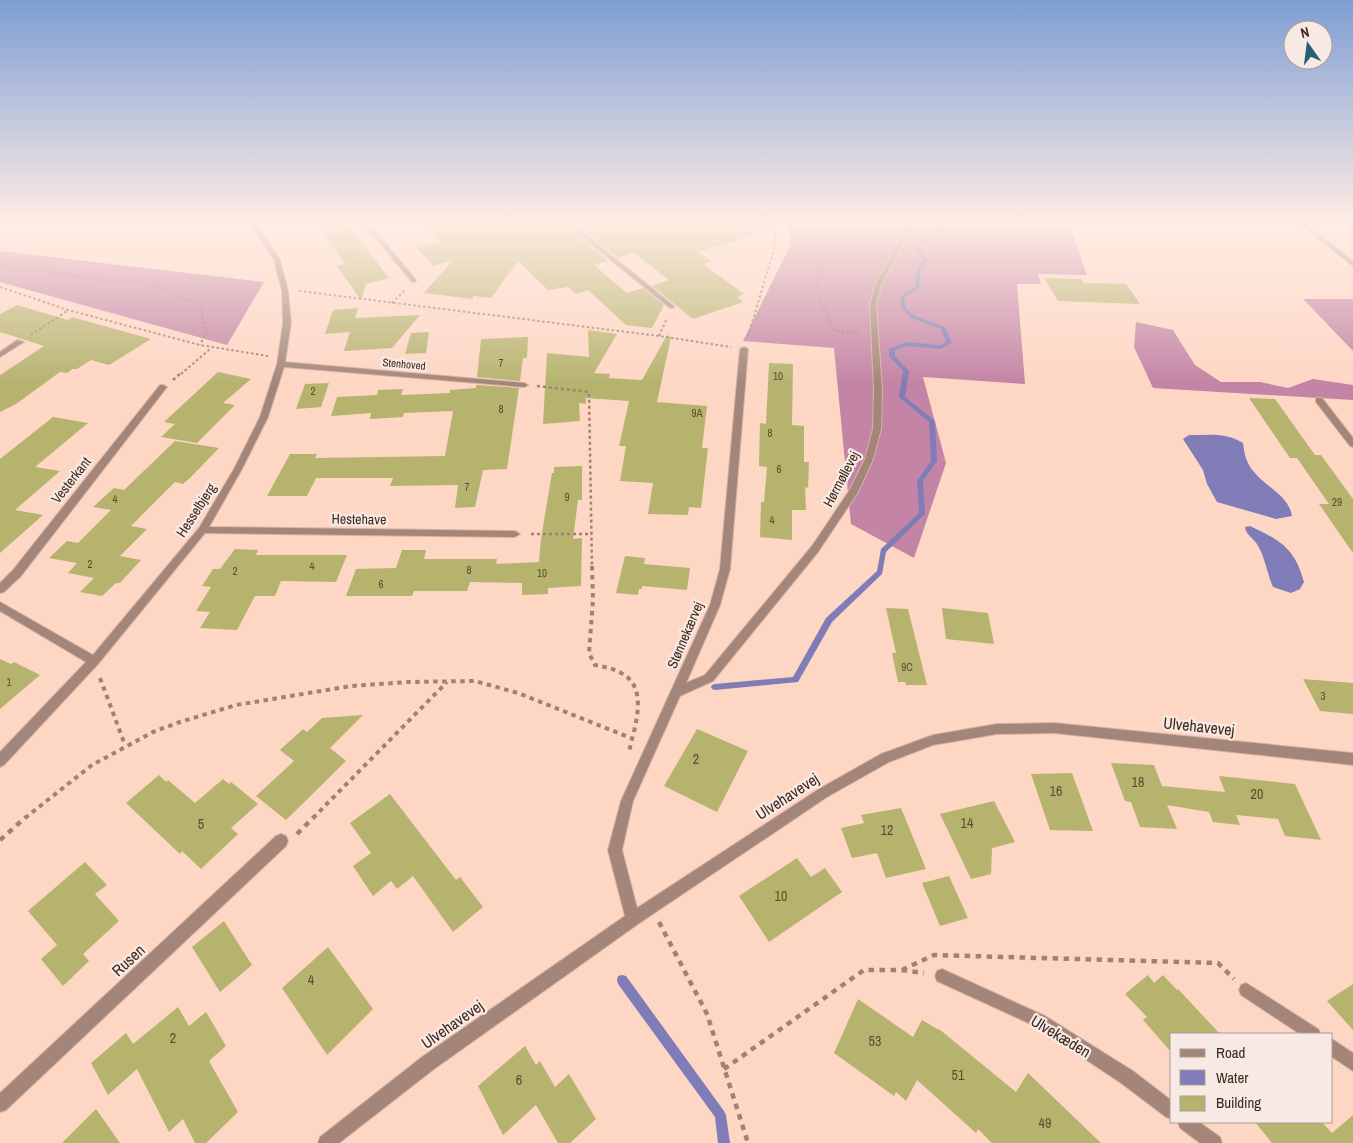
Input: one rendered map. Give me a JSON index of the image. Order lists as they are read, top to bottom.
{
  "streets": {
    "street": [
      "Stenhoved",
      "Hørmøllevej",
      "Vesterkant",
      "Hesselbjerg",
      "Hestehave",
      "Stønnekærvej",
      "Ulvehavevej",
      "Rusen",
      "Ulvekæden"
    ]
  },
  "crossings": [
    ["Stenhoved", "Hesselbjerg"],
    ["Hørmøllevej", "Stønnekærvej"],
    ["Hesselbjerg", "Hestehave"],
    ["Stønnekærvej", "Ulvehavevej"]
  ],
  "house_numbers": [
    "7",
    "10",
    "2",
    "8",
    "9A",
    "8",
    "6",
    "7",
    "9",
    "4",
    "29",
    "4",
    "2",
    "4",
    "8",
    "2",
    "10",
    "6",
    "9C",
    "1",
    "3",
    "2",
    "18",
    "16",
    "20",
    "14",
    "5",
    "12",
    "10",
    "4",
    "2",
    "53",
    "51",
    "6",
    "49"
  ],
  "legend": ["Road", "Water", "Building"],
  "north": "top"
}
